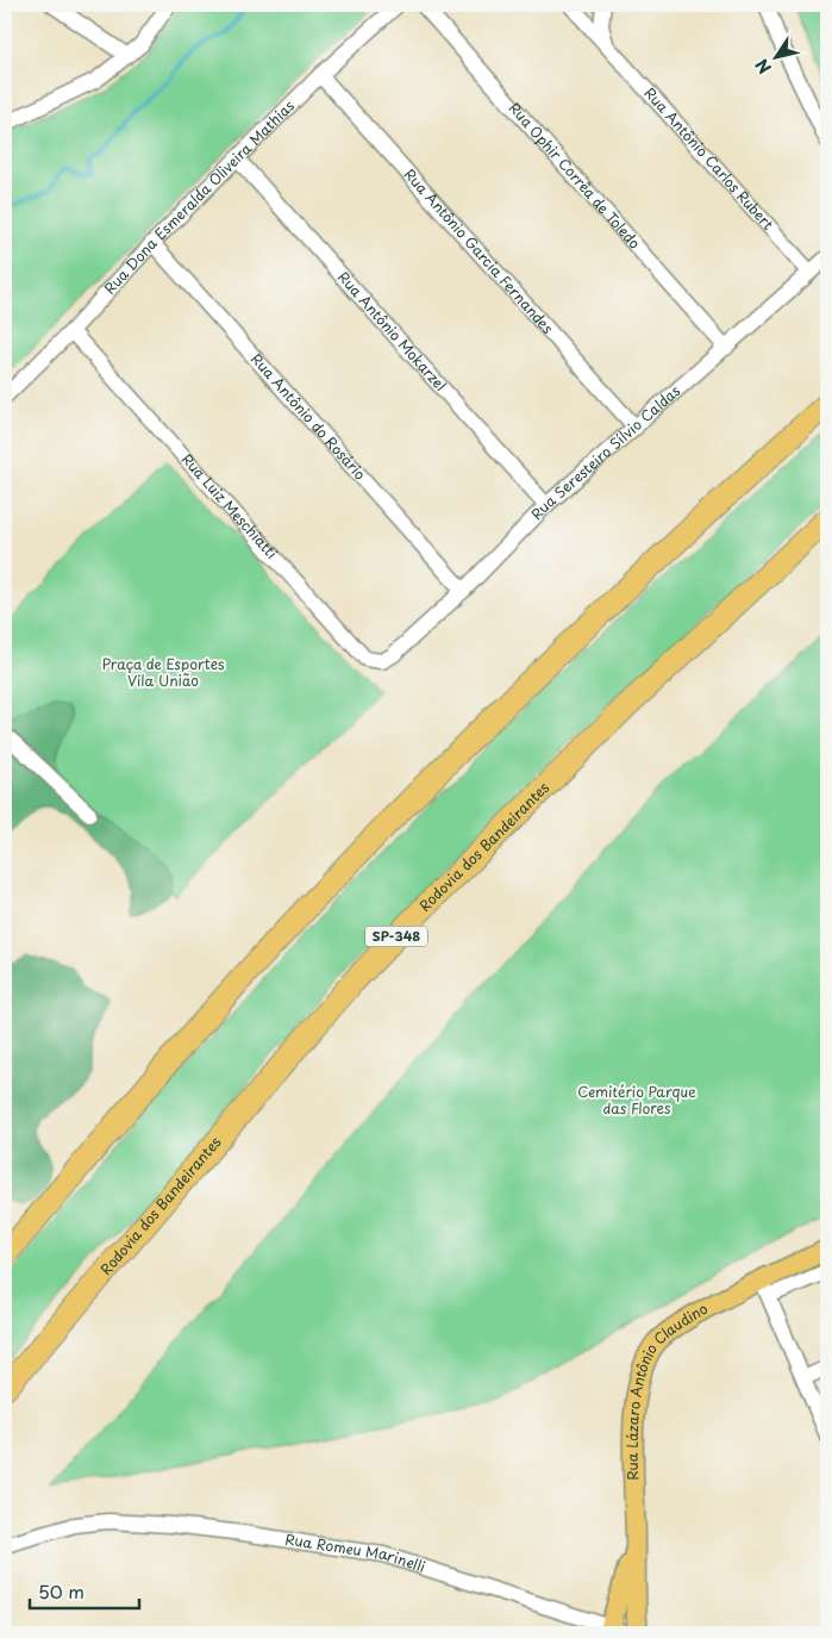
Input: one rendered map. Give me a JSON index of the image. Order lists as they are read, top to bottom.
{
  "streets": {
    "highway": ["Rodovia dos Bandeirantes", "SP-348"],
    "main road": ["Rua Lázaro Antônio Claudino"],
    "street": [
      "Rua Antônio Carlos Rubert",
      "Rua Ophir Corrêa de Toledo",
      "Rua Dona Esmeralda Oliveira Mathias",
      "Rua Antônio Garcia Fernandes",
      "Rua Antônio Mokarzel",
      "Rua Antônio do Rosário",
      "Rua Seresteiro Sílvio Caldas",
      "Rua Luiz Meschiatti",
      "Rua Romeu Marinelli"
    ]
  },
  "crossings": [
    ["Rua Antônio Carlos Rubert", "Rua Seresteiro Sílvio Caldas"],
    ["Rua Ophir Corrêa de Toledo", "Rua Seresteiro Sílvio Caldas"],
    ["Rua Dona Esmeralda Oliveira Mathias", "Rua Antônio Garcia Fernandes"],
    ["Rua Dona Esmeralda Oliveira Mathias", "Rua Antônio Mokarzel"],
    ["Rua Dona Esmeralda Oliveira Mathias", "Rua Antônio do Rosário"],
    ["Rua Dona Esmeralda Oliveira Mathias", "Rua Luiz Meschiatti"],
    ["Rua Antônio Garcia Fernandes", "Rua Seresteiro Sílvio Caldas"],
    ["Rua Antônio Mokarzel", "Rua Seresteiro Sílvio Caldas"],
    ["Rua Antônio do Rosário", "Rua Seresteiro Sílvio Caldas"],
    ["Rua Seresteiro Sílvio Caldas", "Rua Luiz Meschiatti"],
    ["Rua Lázaro Antônio Claudino", "Rua Romeu Marinelli"]
  ],
  "parks": ["Praça de Esportes Vila União", "Cemitério Parque das Flores"],
  "scale_bar": "50 m",
  "north": "bottom left"
}
